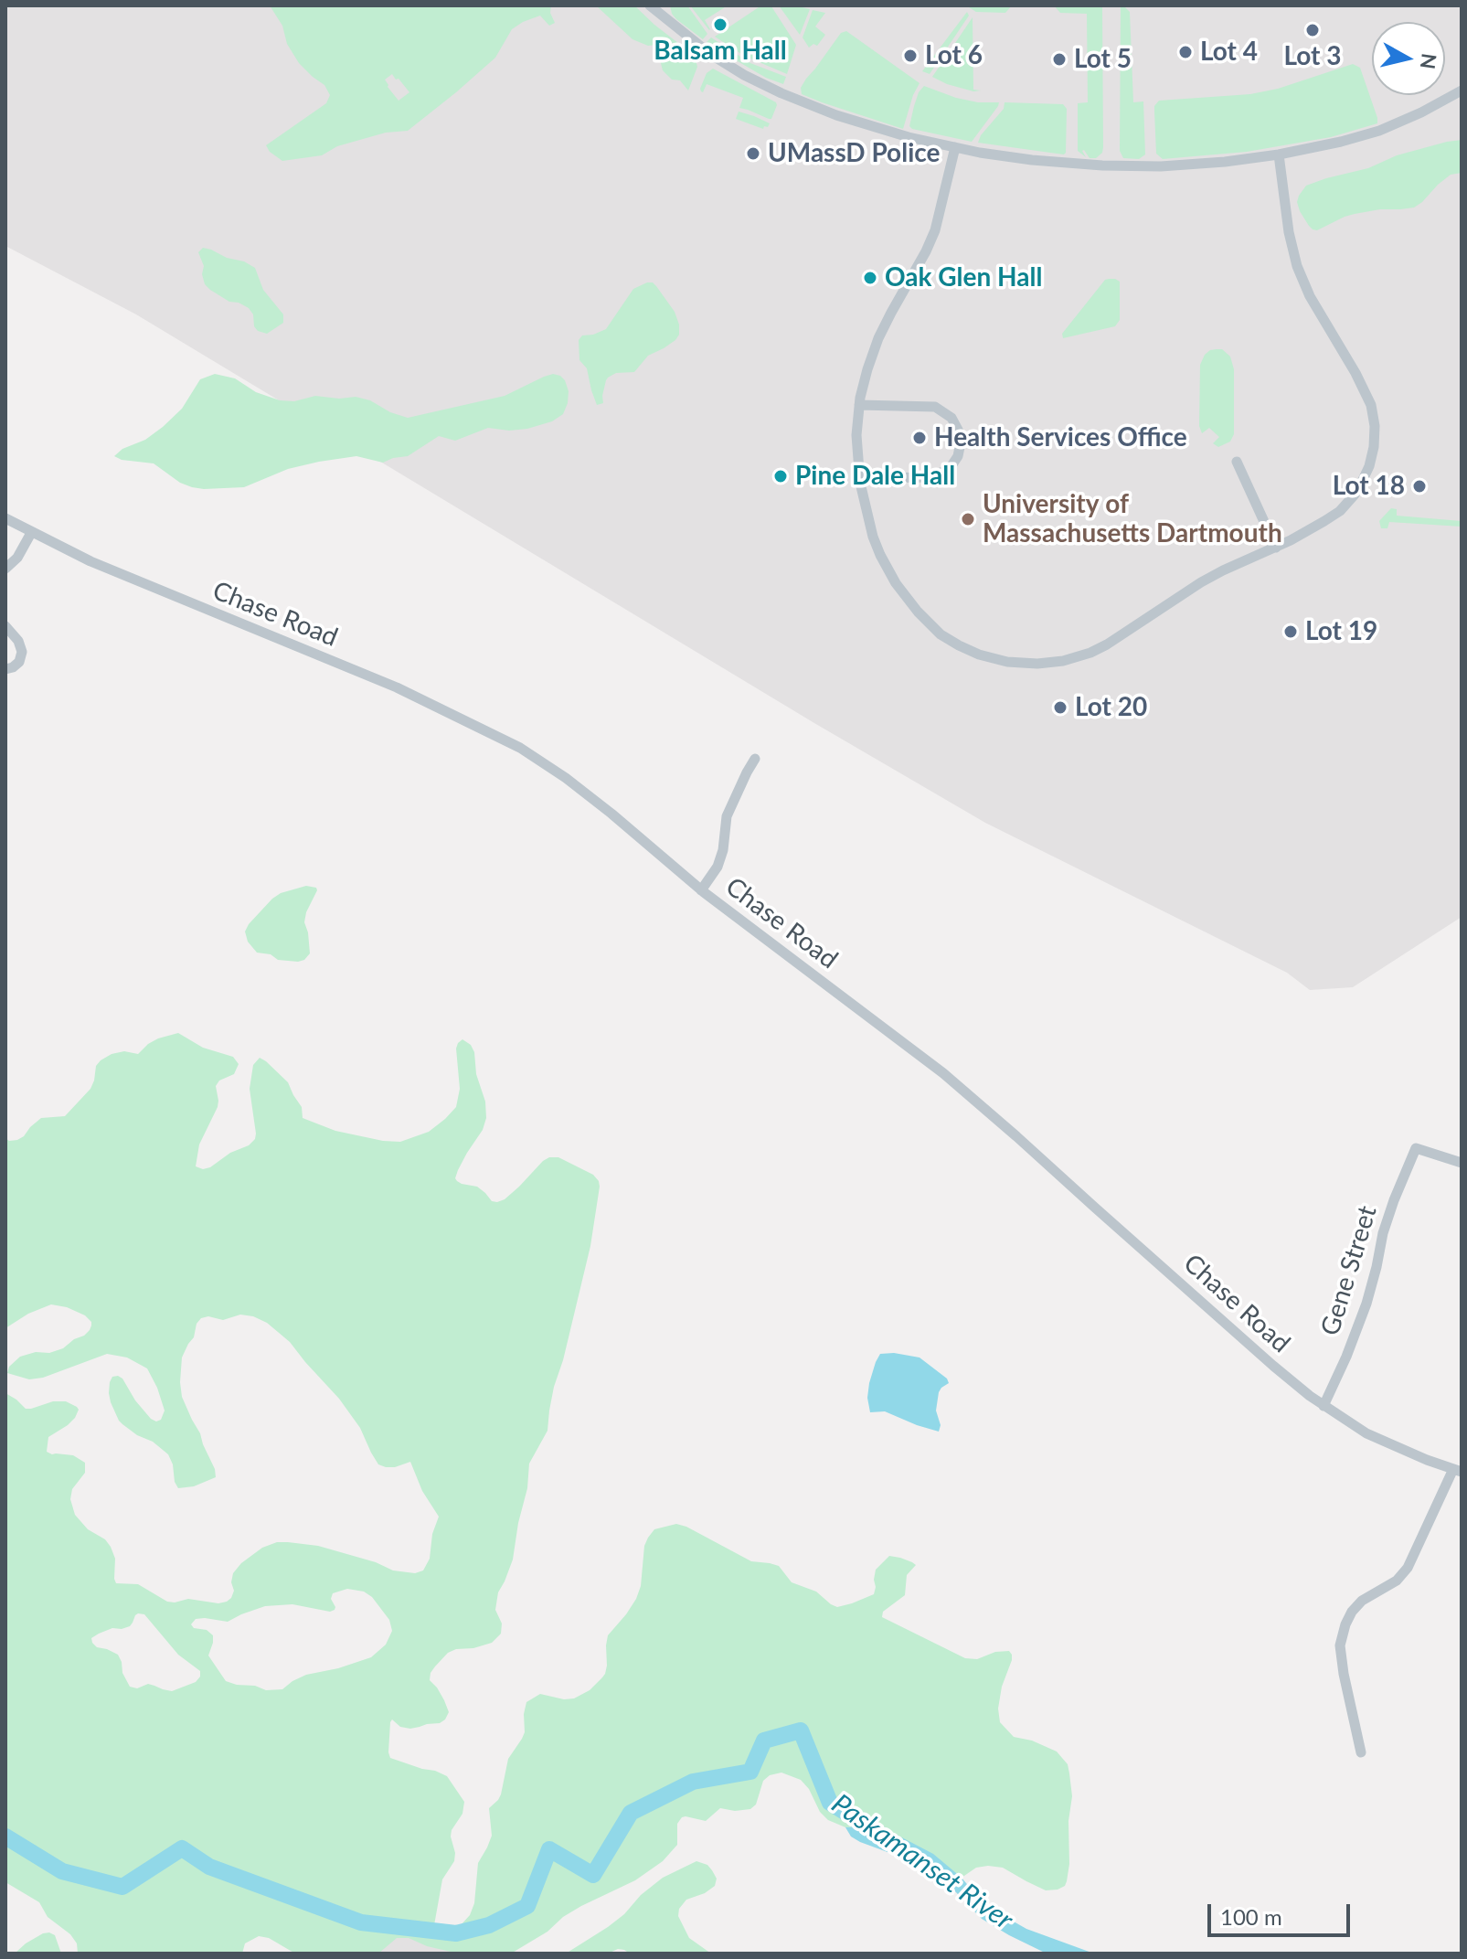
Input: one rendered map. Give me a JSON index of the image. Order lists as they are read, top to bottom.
{
  "streets": {
    "street": ["Chase Road", "Gene Street"]
  },
  "crossings": [
    ["Chase Road", "Gene Street"]
  ],
  "water": ["Paskamanset River"],
  "places": [
    "Balsam Hall",
    "Lot 3",
    "Lot 4",
    "Lot 6",
    "Lot 5",
    "UMassD Police",
    "Oak Glen Hall",
    "Health Services Office",
    "Pine Dale Hall",
    "Lot 18",
    "University of Massachusetts Dartmouth",
    "Lot 19",
    "Lot 20"
  ],
  "scale_bar": "100 m",
  "north": "right"
}
